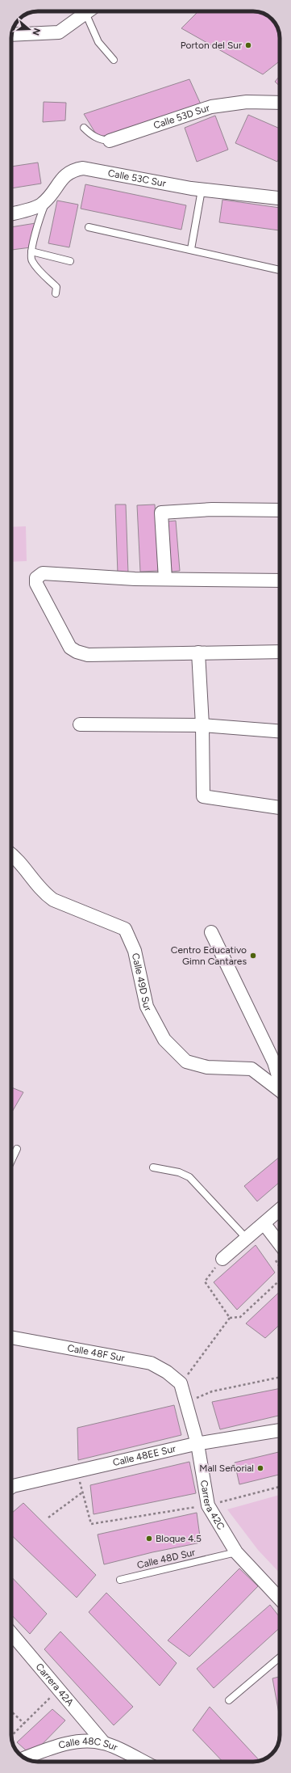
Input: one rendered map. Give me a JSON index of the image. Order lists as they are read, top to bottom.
{
  "streets": {
    "street": [
      "Calle 53D Sur",
      "Calle 53C Sur",
      "Calle 49D Sur",
      "Calle 48F Sur",
      "Calle 48EE Sur",
      "Carrera 42C",
      "Carrera 42A",
      "Calle 48C Sur"
    ],
    "lane": ["Calle 48D Sur"]
  },
  "crossings": [
    ["Calle 48F Sur", "Carrera 42C"],
    ["Calle 48EE Sur", "Carrera 42C"],
    ["Carrera 42C", "Calle 48D Sur"],
    ["Carrera 42A", "Calle 48C Sur"]
  ],
  "places": [
    "Porton del Sur",
    "Centro Educativo Gimn Cantares",
    "Mall Señorial",
    "Bloque 4.5"
  ],
  "north": "right"
}
